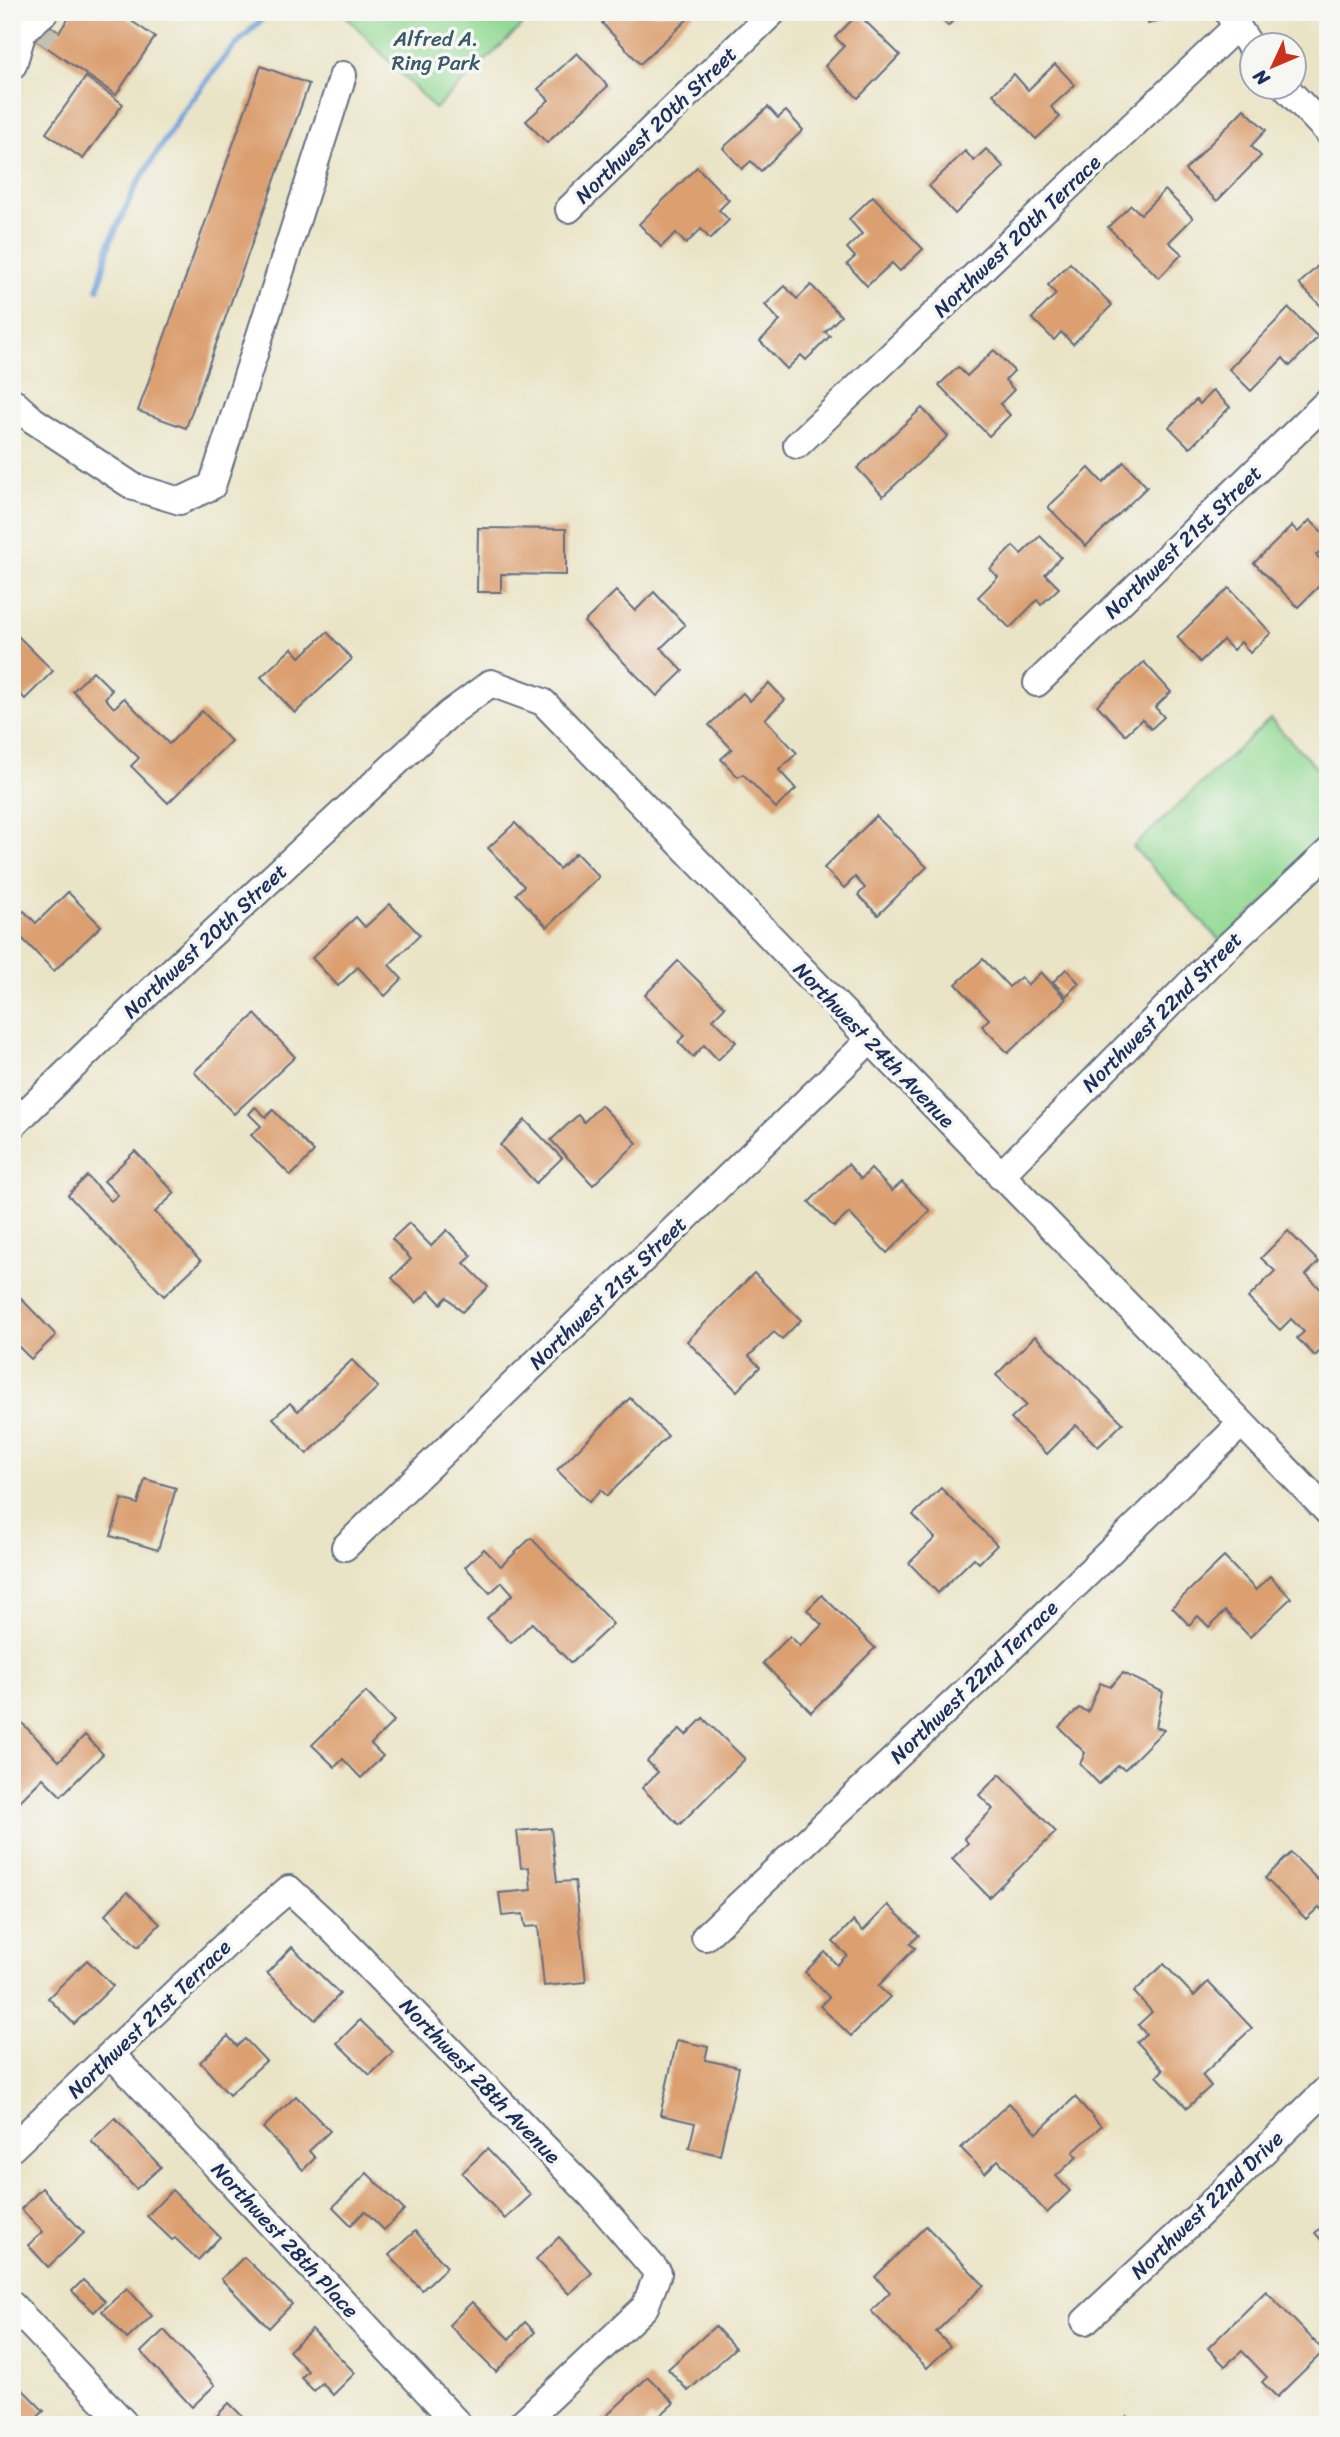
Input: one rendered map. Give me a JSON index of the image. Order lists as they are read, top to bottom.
{
  "streets": {
    "street": [
      "Northwest 20th Street",
      "Northwest 20th Terrace",
      "Northwest 21st Street",
      "Northwest 22nd Street",
      "Northwest 24th Avenue",
      "Northwest 22nd Terrace",
      "Northwest 21st Terrace",
      "Northwest 28th Avenue",
      "Northwest 22nd Drive",
      "Northwest 28th Place"
    ]
  },
  "crossings": [
    ["Northwest 20th Street", "Northwest 24th Avenue"],
    ["Northwest 21st Street", "Northwest 24th Avenue"],
    ["Northwest 22nd Street", "Northwest 24th Avenue"],
    ["Northwest 24th Avenue", "Northwest 22nd Terrace"],
    ["Northwest 21st Terrace", "Northwest 28th Avenue"],
    ["Northwest 21st Terrace", "Northwest 28th Place"]
  ],
  "parks": ["Alfred A. Ring Park"],
  "north": "bottom left"
}
